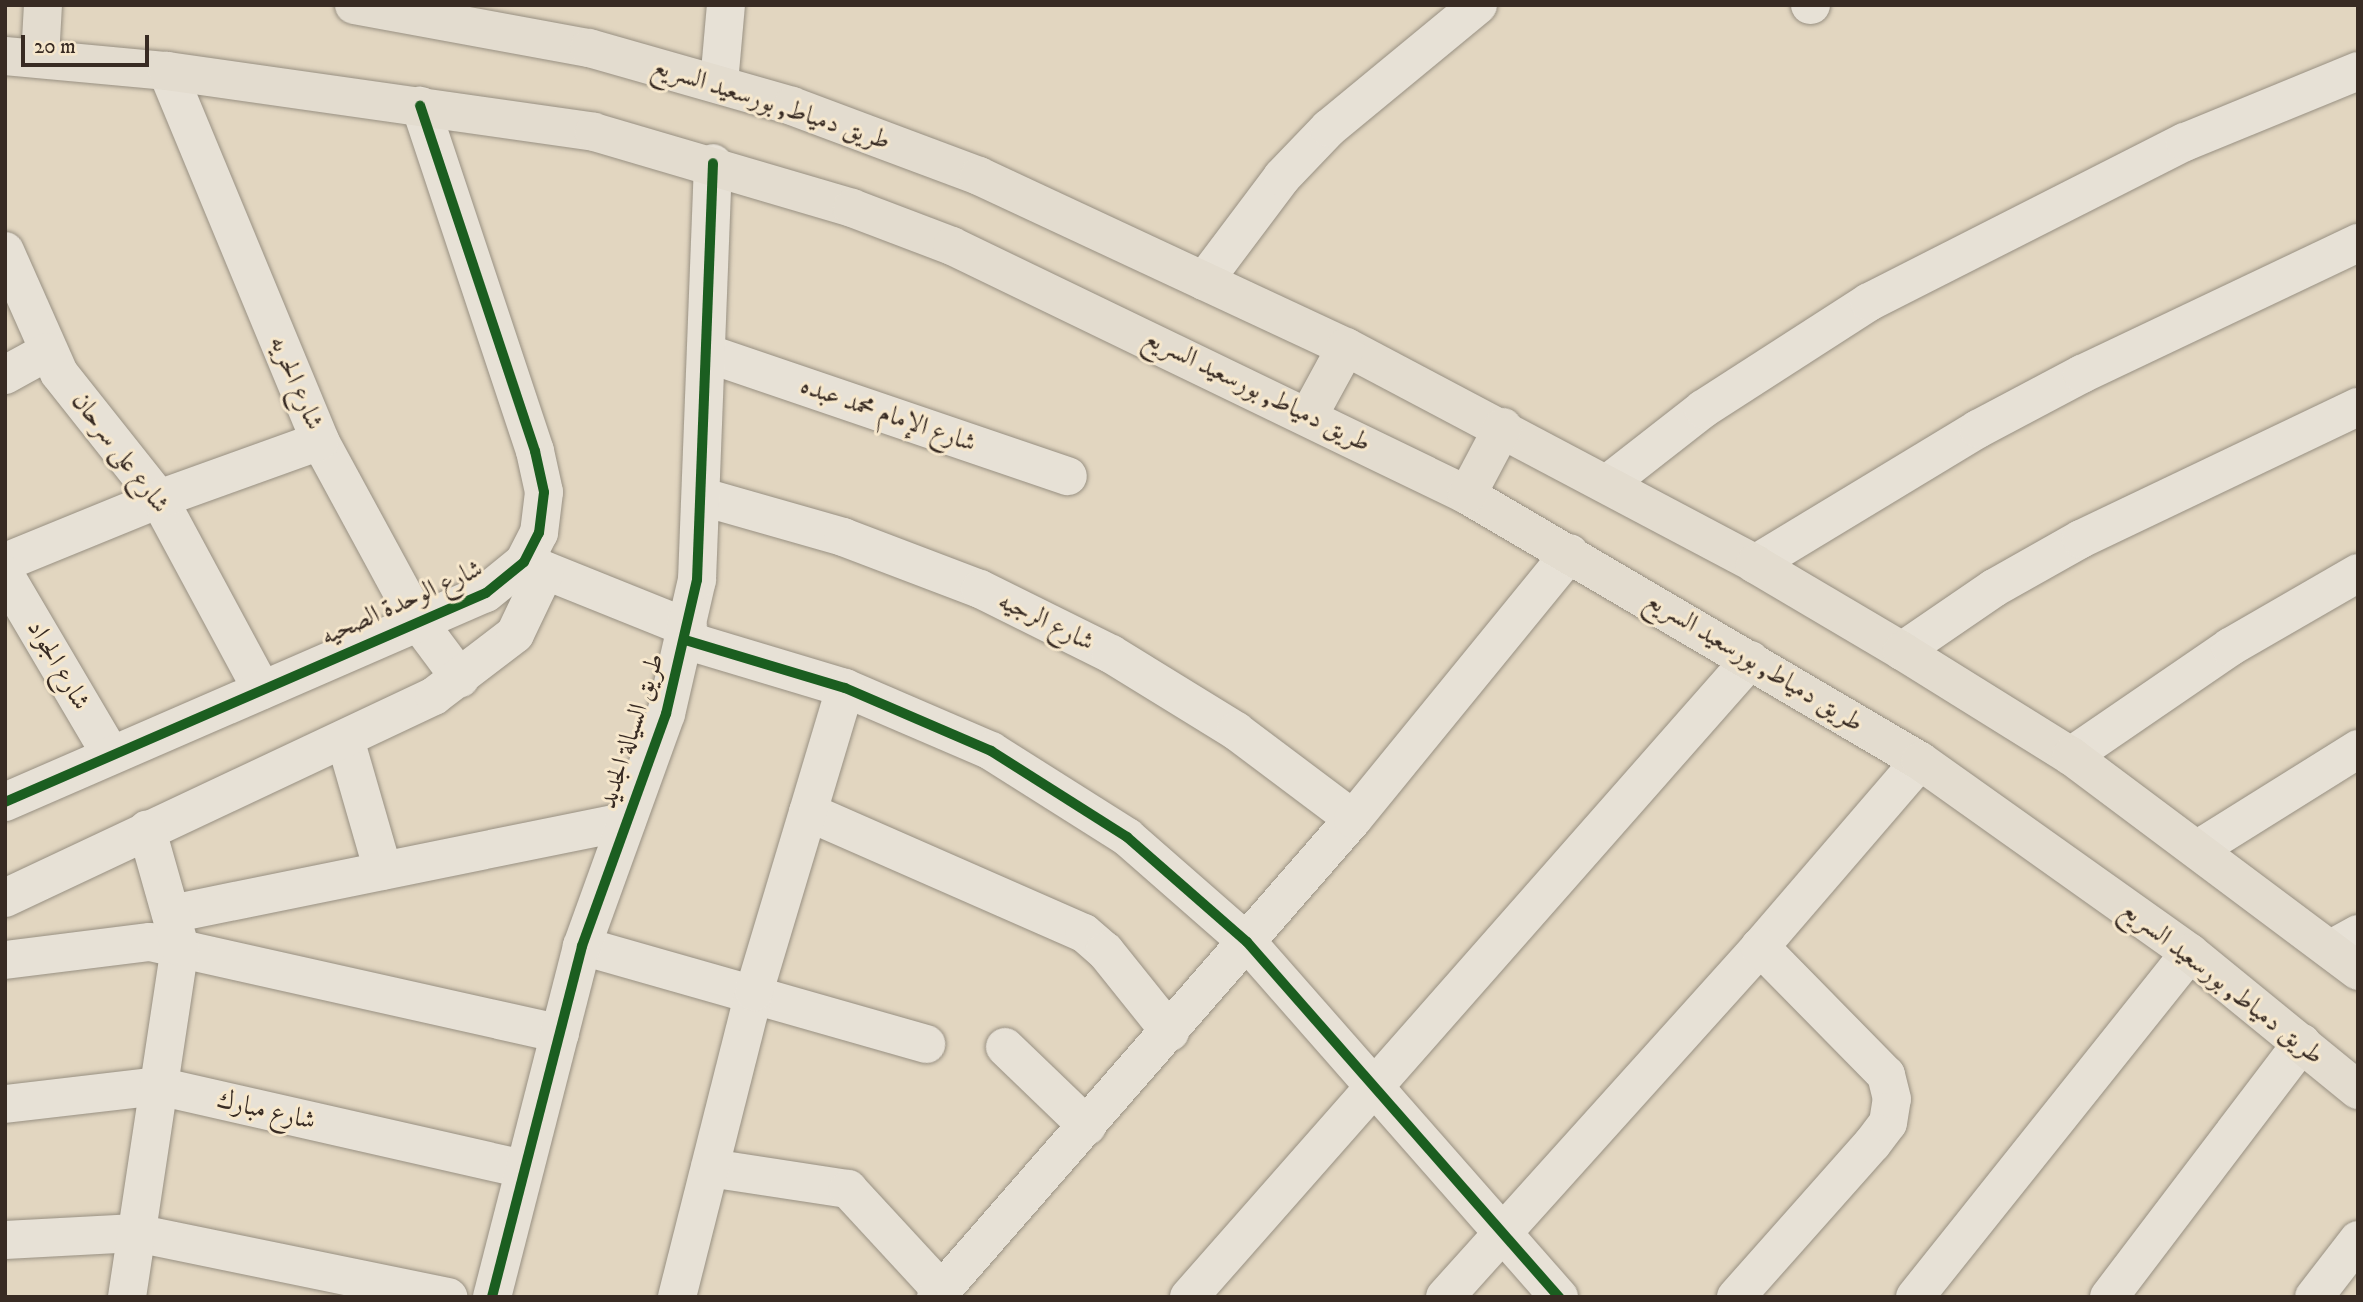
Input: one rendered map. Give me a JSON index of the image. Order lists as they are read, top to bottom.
{
  "streets": {
    "highway": ["طريق دمياط, بورسعيد السريع"],
    "street": [
      "شارع الحريه",
      "شارع الإمام محمد عبده",
      "شارع على سرحان",
      "شارع الوحدة الصحيه",
      "شارع الرجيه",
      "شارع الجواد",
      "طريق السيالة الجديد",
      "شارع مبارك"
    ]
  },
  "crossings": [
    ["طريق دمياط, بورسعيد السريع", "شارع الحريه"],
    ["طريق دمياط, بورسعيد السريع", "شارع الوحدة الصحيه"],
    ["طريق دمياط, بورسعيد السريع", "طريق السيالة الجديد"],
    ["شارع الحريه", "شارع الوحدة الصحيه"],
    ["شارع الإمام محمد عبده", "طريق السيالة الجديد"],
    ["شارع على سرحان", "شارع الوحدة الصحيه"],
    ["شارع الوحدة الصحيه", "شارع الجواد"],
    ["شارع الرجيه", "طريق السيالة الجديد"],
    ["طريق السيالة الجديد", "شارع مبارك"]
  ],
  "scale_bar": "20 m"
}
